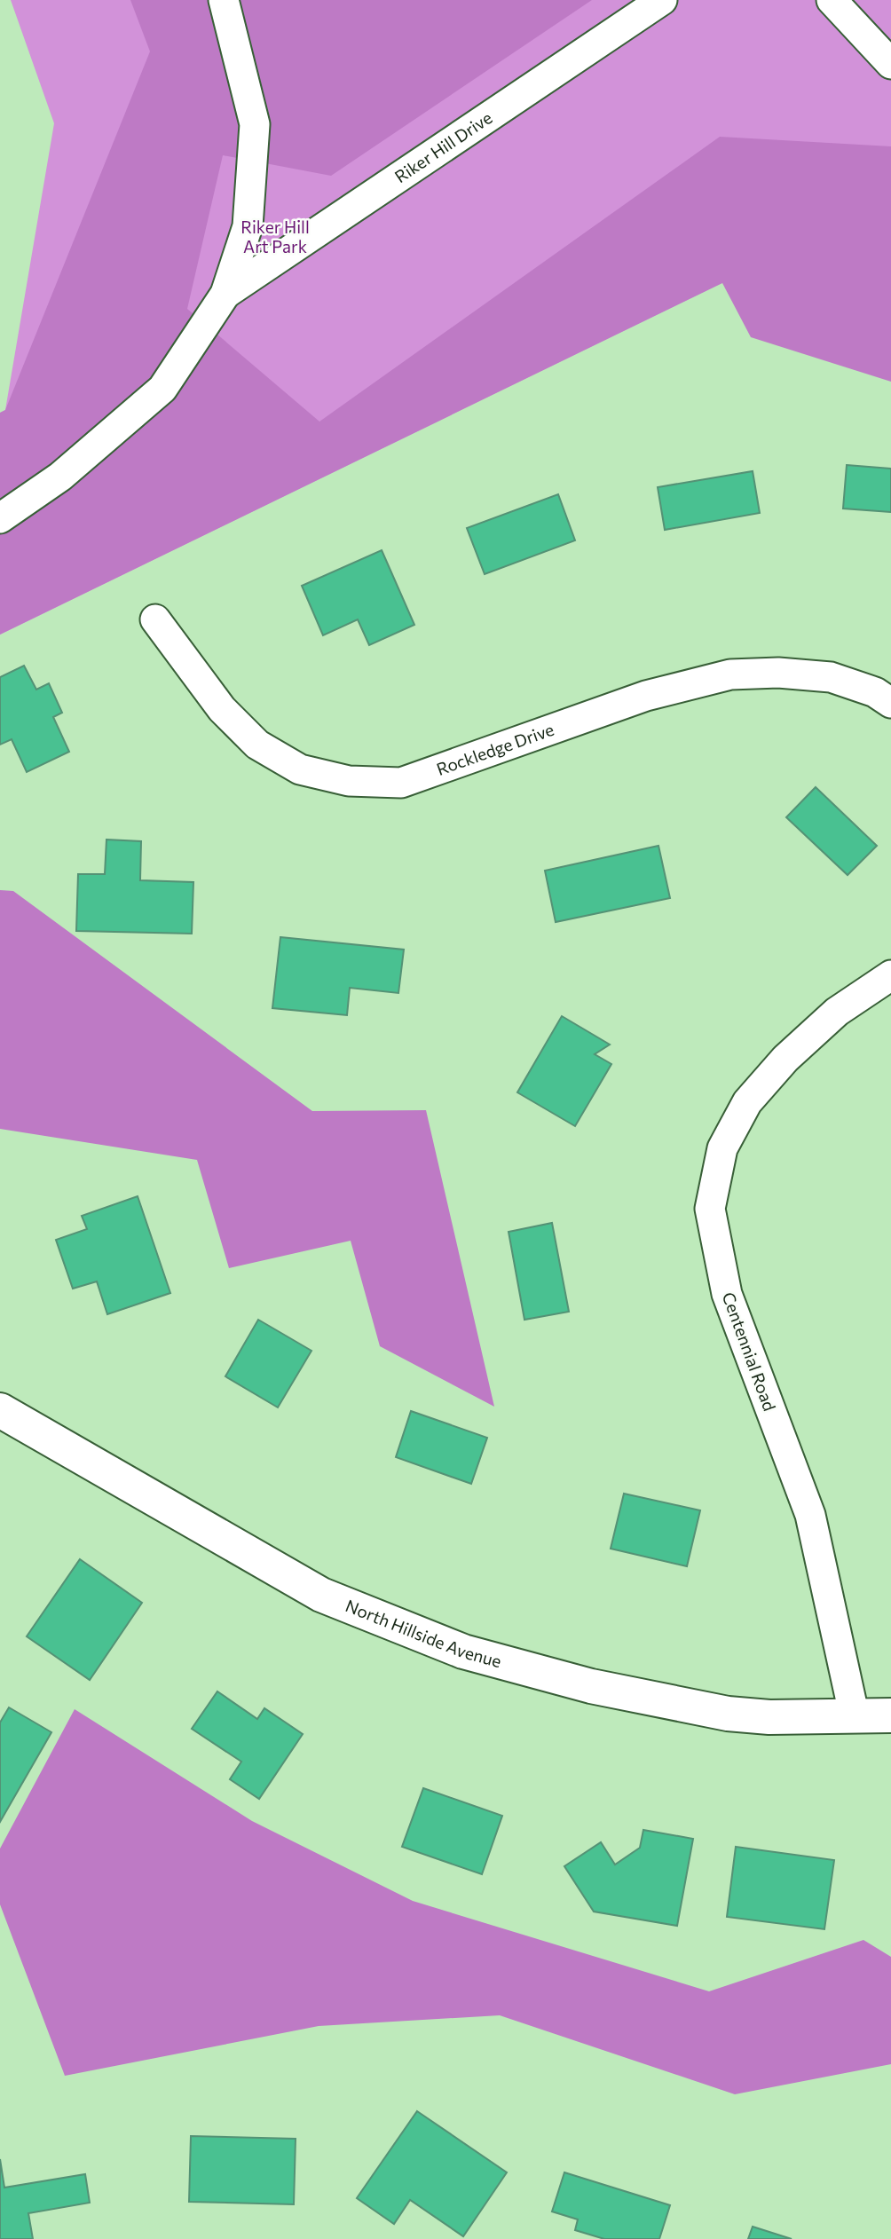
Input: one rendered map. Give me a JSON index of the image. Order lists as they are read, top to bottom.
{
  "streets": {
    "street": [
      "Riker Hill Drive",
      "Rockledge Drive",
      "Centennial Road",
      "North Hillside Avenue"
    ]
  },
  "crossings": [
    ["Centennial Road", "North Hillside Avenue"]
  ],
  "parks": ["Riker Hill Art Park"]
}
